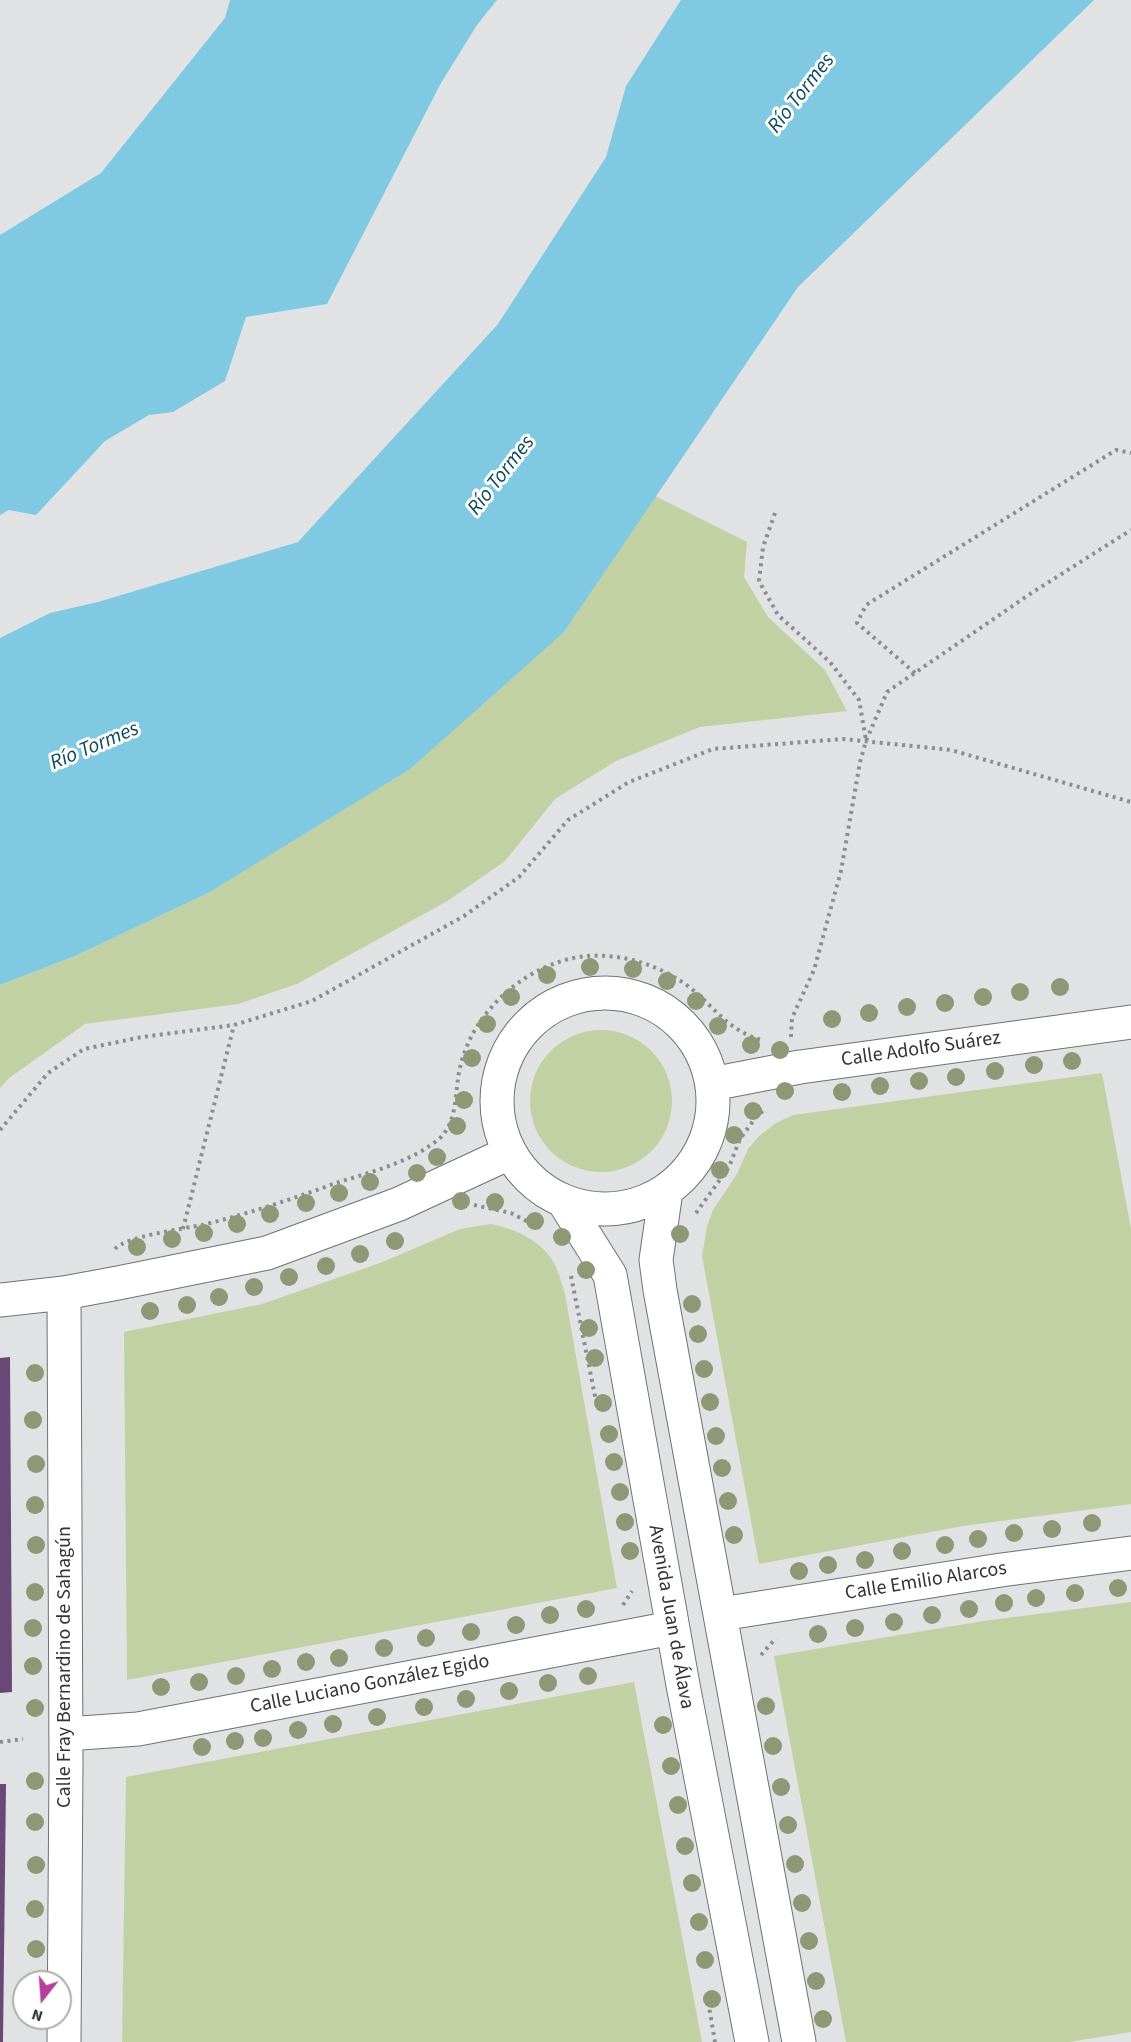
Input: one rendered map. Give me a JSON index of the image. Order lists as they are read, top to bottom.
{
  "streets": {
    "street": [
      "Calle Adolfo Suárez",
      "Calle Emilio Alarcos",
      "Avenida Juan de Álava",
      "Calle Fray Bernardino de Sahagún",
      "Calle Luciano González Egido"
    ]
  },
  "crossings": [
    ["Avenida Juan de Álava", "Calle Luciano González Egido"],
    ["Calle Fray Bernardino de Sahagún", "Calle Luciano González Egido"]
  ],
  "water": ["Río Tormes"],
  "north": "bottom"
}
